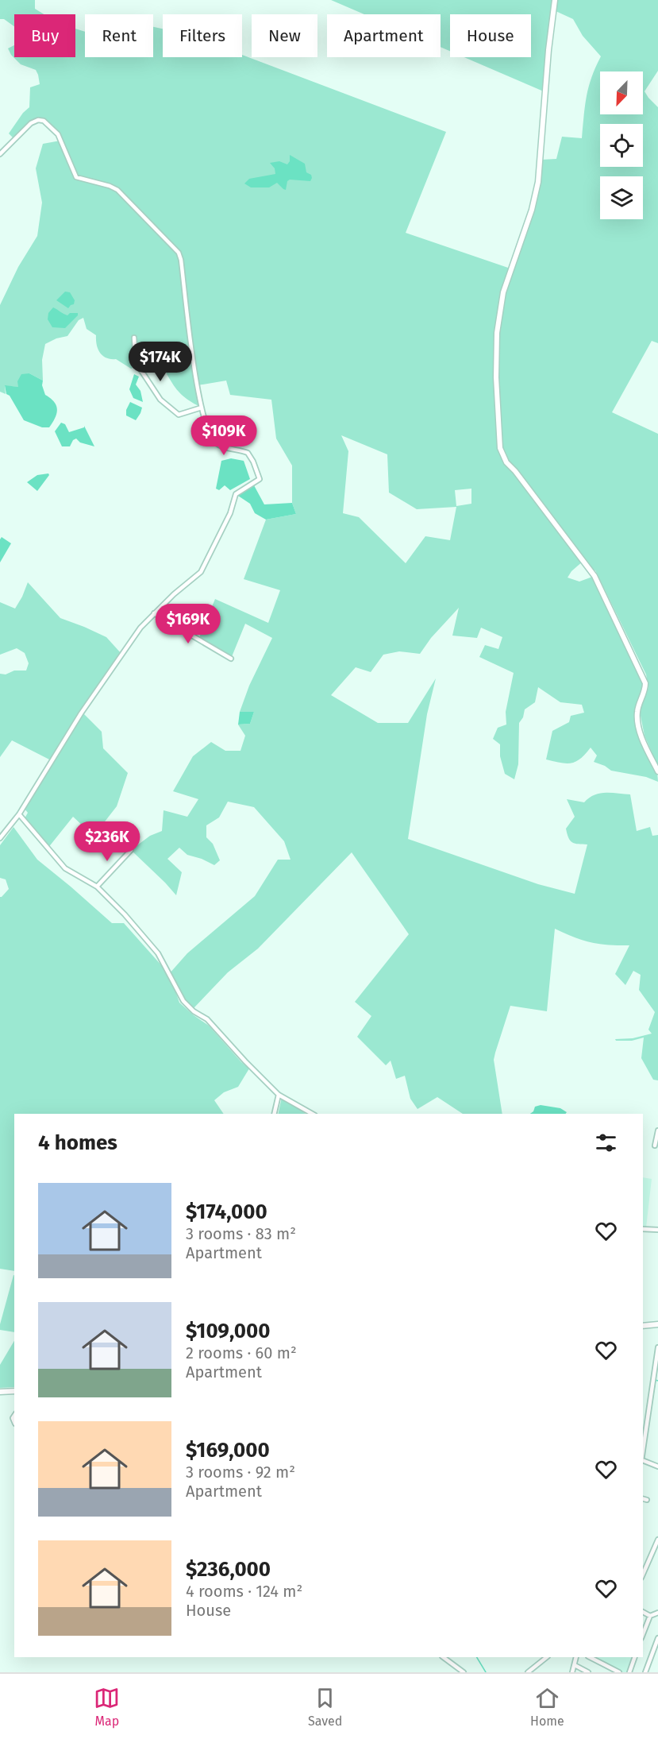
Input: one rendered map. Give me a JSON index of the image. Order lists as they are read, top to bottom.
{
  "north": "bottom left",
  "page": {
    "chip": [
      "Buy",
      "Rent",
      "Filters",
      "New",
      "Apartment",
      "House"
    ],
    "price": [
      "$174K",
      "$109K",
      "$169K",
      "$236K"
    ],
    "heading": "4 homes",
    "list": [
      {
        "name": "$174,000",
        "note": "3 rooms · 83 m² · Apartment"
      },
      {
        "name": "$109,000",
        "note": "2 rooms · 60 m² · Apartment"
      },
      {
        "name": "$169,000",
        "note": "3 rooms · 92 m² · Apartment"
      },
      {
        "name": "$236,000",
        "note": "4 rooms · 124 m² · House"
      }
    ],
    "tabs": ["Map", "Saved", "Home"]
  }
}
